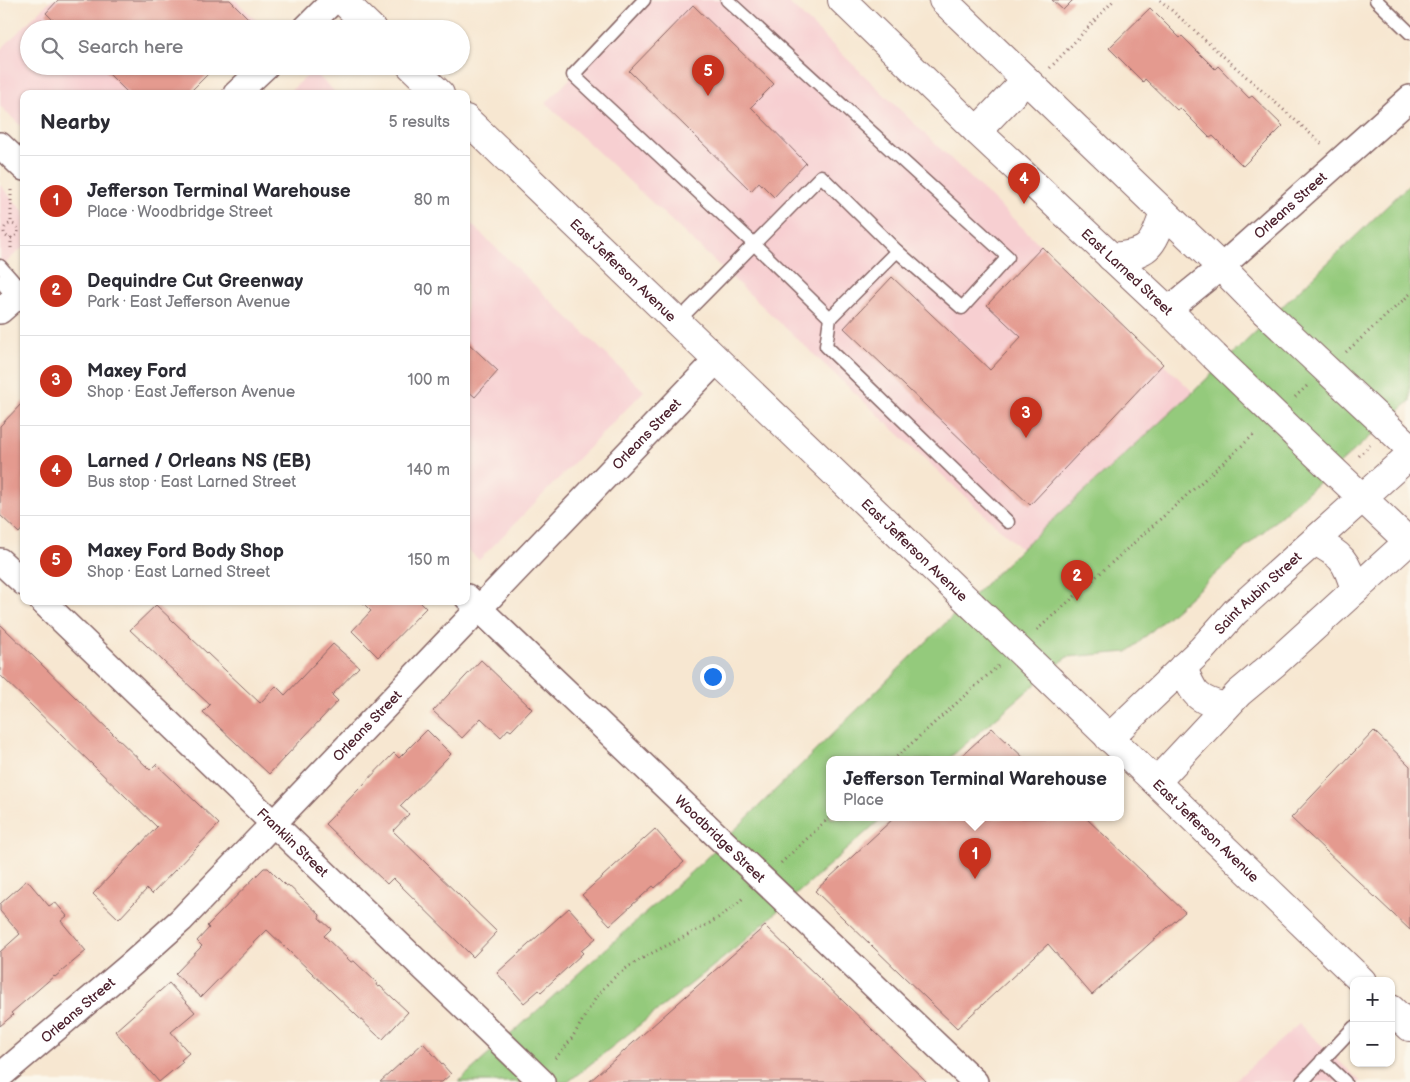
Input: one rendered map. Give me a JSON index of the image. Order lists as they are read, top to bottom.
{
  "streets": {
    "main road": ["East Jefferson Avenue", "East Larned Street", "Saint Aubin Street"],
    "street": ["Orleans Street", "Woodbridge Street", "Franklin Street"]
  },
  "crossings": [
    ["Orleans Street", "East Jefferson Avenue"],
    ["Orleans Street", "East Larned Street"],
    ["Orleans Street", "Woodbridge Street"],
    ["Orleans Street", "Franklin Street"],
    ["East Jefferson Avenue", "Saint Aubin Street"],
    ["East Larned Street", "Saint Aubin Street"]
  ],
  "page": {
    "search": "Search here",
    "pins": [
      "5",
      "4",
      "3",
      "2",
      "1"
    ],
    "heading": ["Nearby", "5 results"],
    "list": [
      {
        "mark": "1",
        "name": "Jefferson Terminal Warehouse",
        "note": "Place · Woodbridge Street",
        "value": "80 m"
      },
      {
        "mark": "2",
        "name": "Dequindre Cut Greenway",
        "note": "Park · East Jefferson Avenue",
        "value": "90 m"
      },
      {
        "mark": "3",
        "name": "Maxey Ford",
        "note": "Shop · East Jefferson Avenue",
        "value": "100 m"
      },
      {
        "mark": "4",
        "name": "Larned / Orleans NS (EB)",
        "note": "Bus stop · East Larned Street",
        "value": "140 m"
      },
      {
        "mark": "5",
        "name": "Maxey Ford Body Shop",
        "note": "Shop · East Larned Street",
        "value": "150 m"
      }
    ],
    "popup": ["Jefferson Terminal Warehouse", "Place"],
    "map_buttons": ["+", "−"]
  }
}
